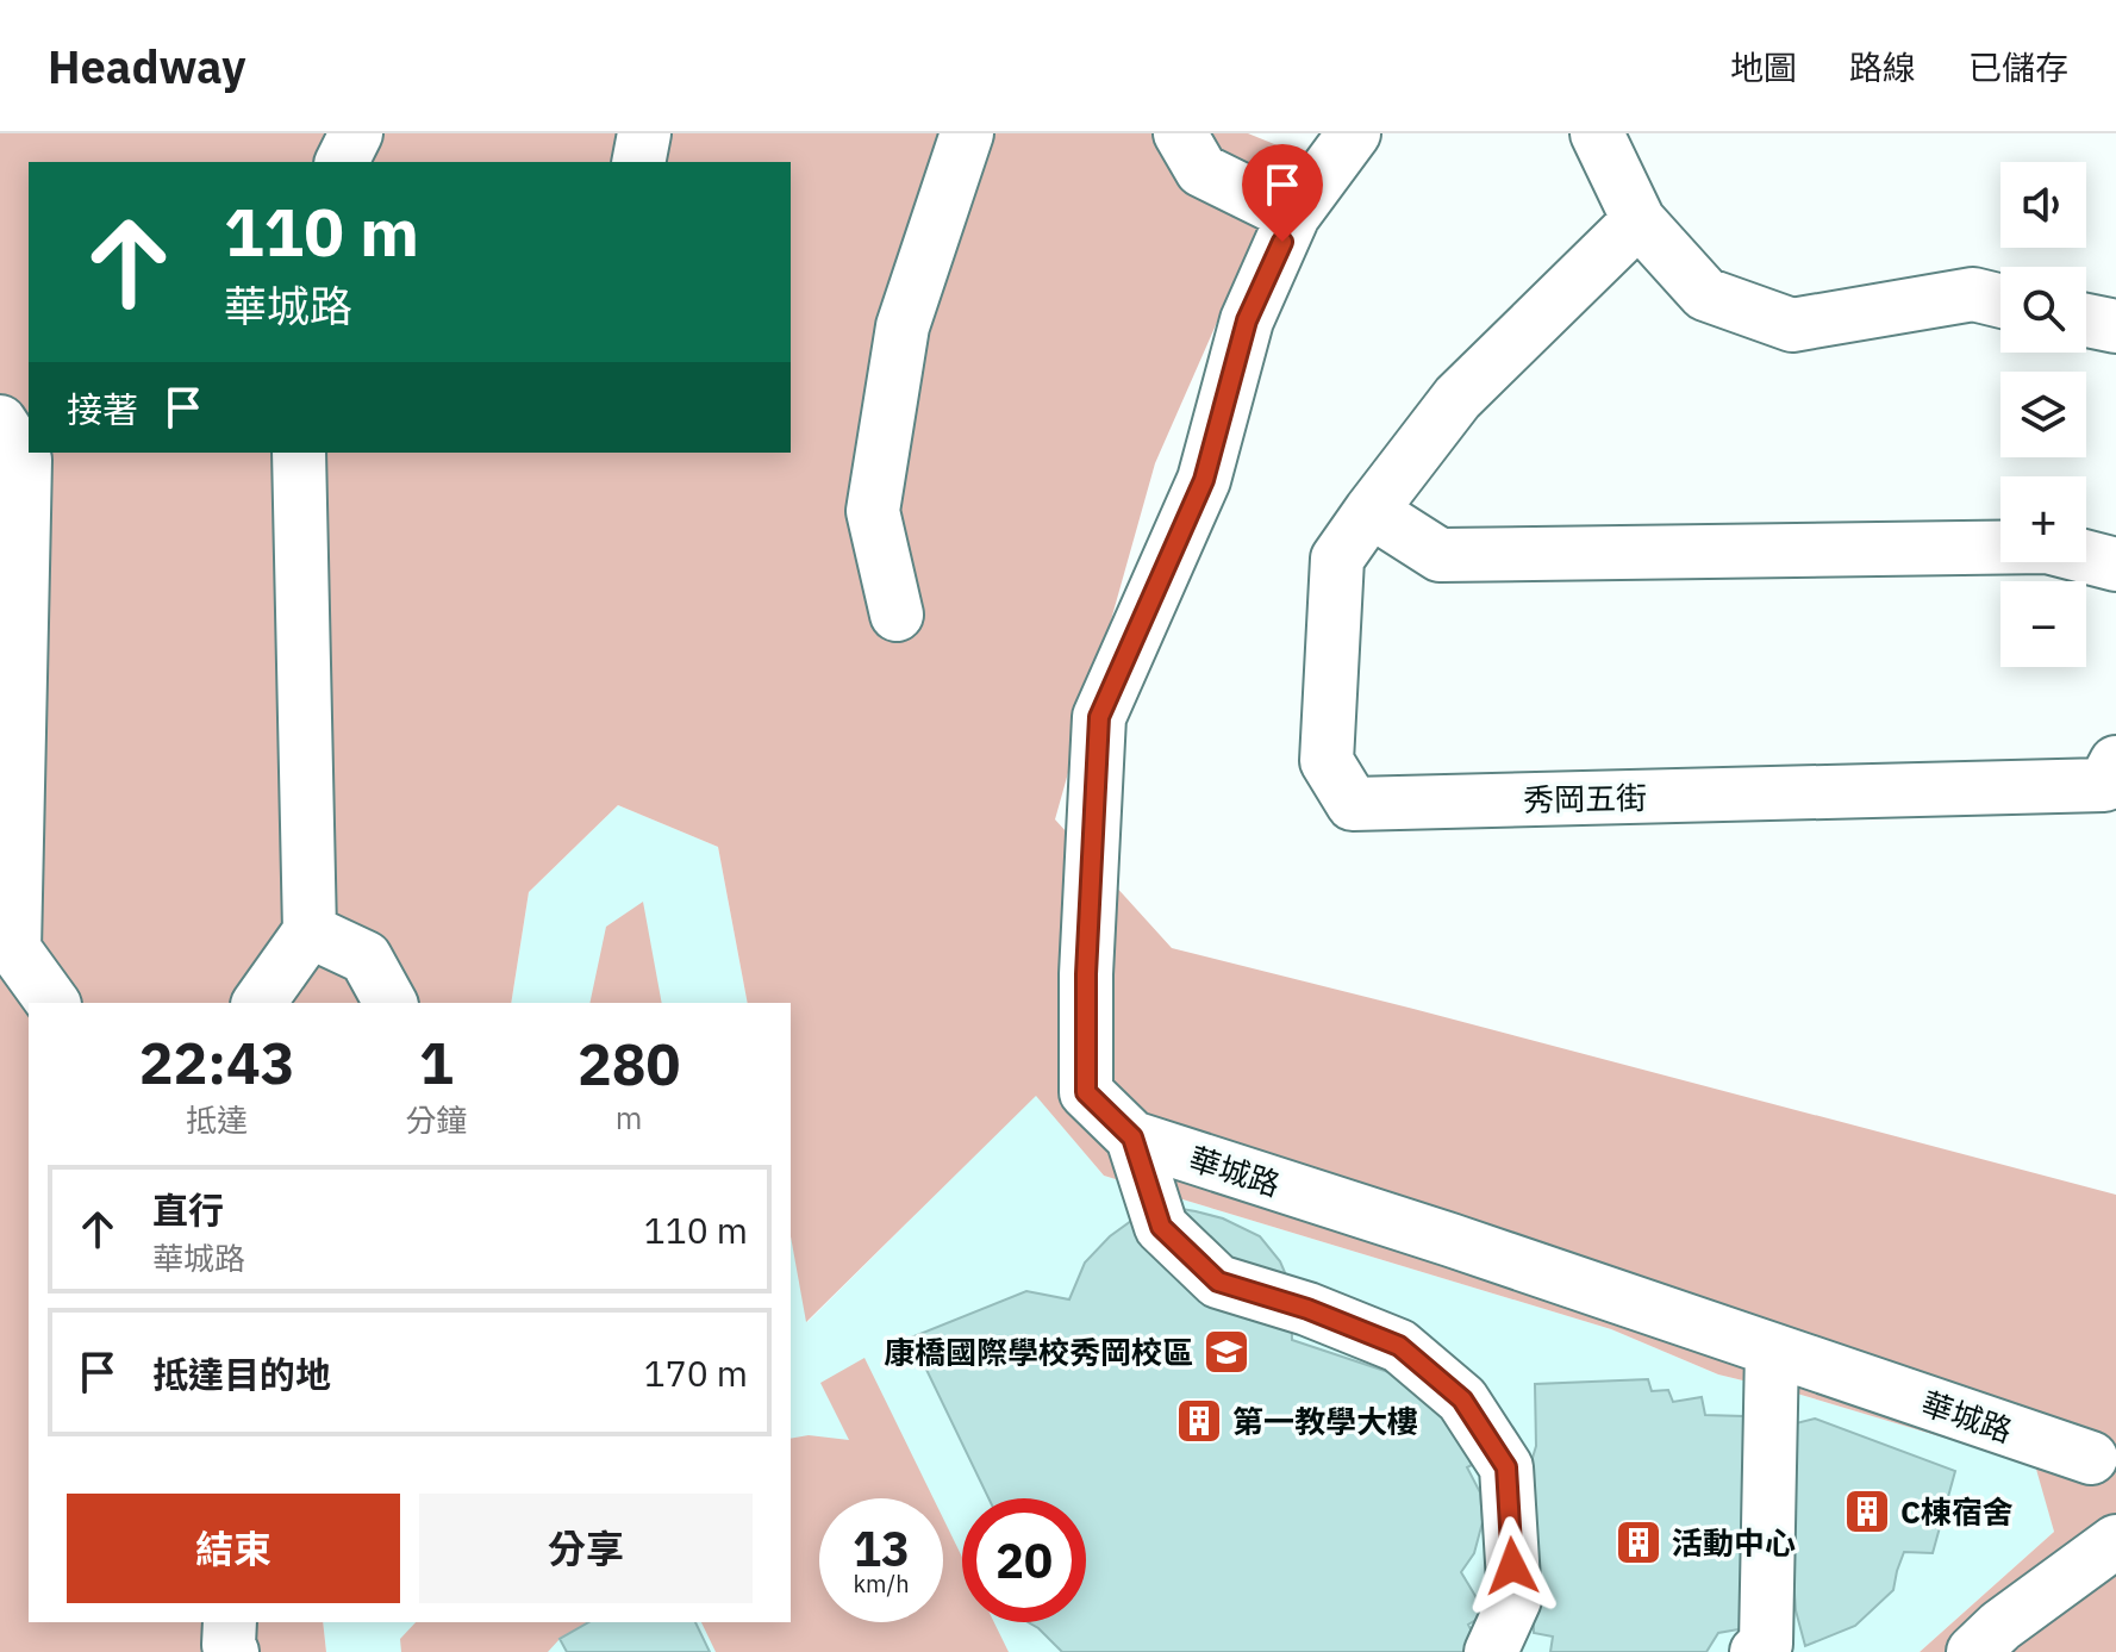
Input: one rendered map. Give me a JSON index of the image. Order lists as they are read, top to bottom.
{
  "streets": {
    "street": ["秀岡五街", "華城路"]
  },
  "places": {
    "school or university": ["康橋國際學校秀岡校區"],
    "building": ["第一教學大樓", "C棟宿舍", "活動中心"]
  },
  "page": {
    "header": "Headway",
    "nav": ["地圖", "路線", "已儲存"],
    "map_buttons": ["+", "−"],
    "turn": ["110 m", "華城路"],
    "then": "接著",
    "eta": [
      "22:43",
      "抵達",
      "1",
      "分鐘",
      "280",
      "m"
    ],
    "list": [
      {
        "name": "直行",
        "note": "華城路",
        "value": "110 m"
      },
      {
        "name": "抵達目的地",
        "value": "170 m"
      }
    ],
    "buttons": ["結束", "分享"],
    "speed": "13 km/h",
    "limit": "20"
  }
}
